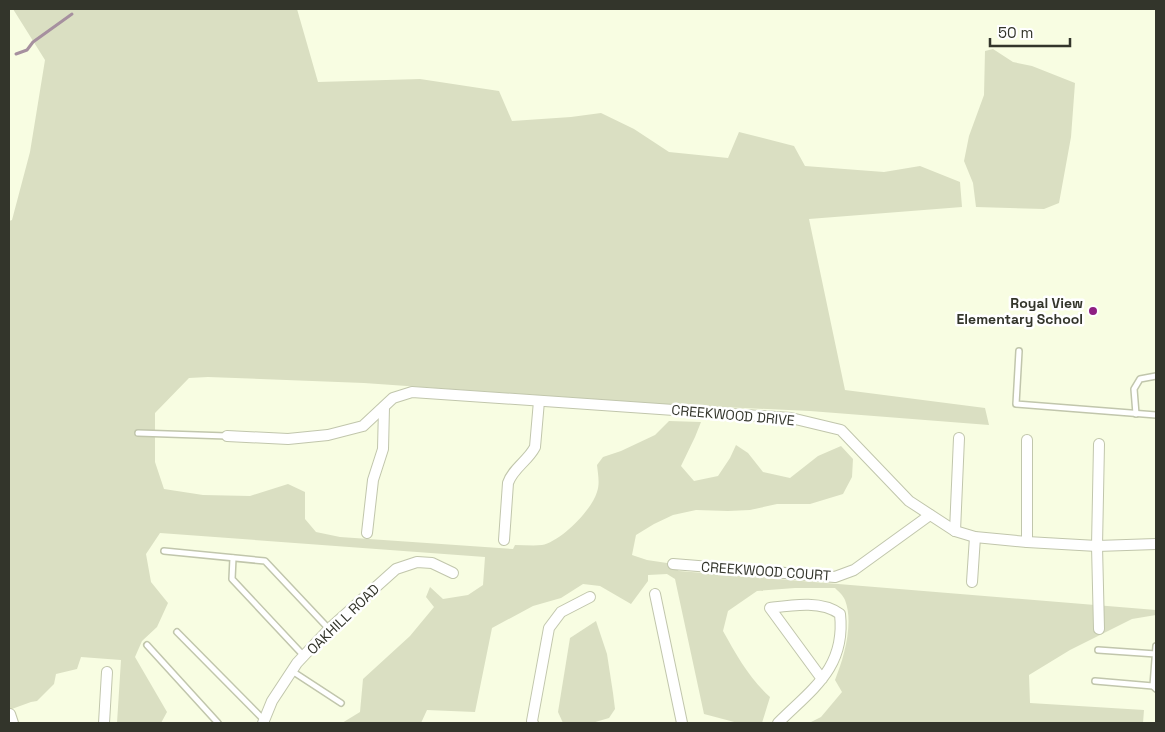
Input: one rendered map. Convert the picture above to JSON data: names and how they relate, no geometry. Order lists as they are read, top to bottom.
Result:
{
  "streets": {
    "street": ["CREEKWOOD DRIVE", "CREEKWOOD COURT", "OAKHILL ROAD"]
  },
  "crossings": [
    ["CREEKWOOD DRIVE", "CREEKWOOD COURT"]
  ],
  "places": ["Royal View Elementary School"],
  "scale_bar": "50 m"
}
